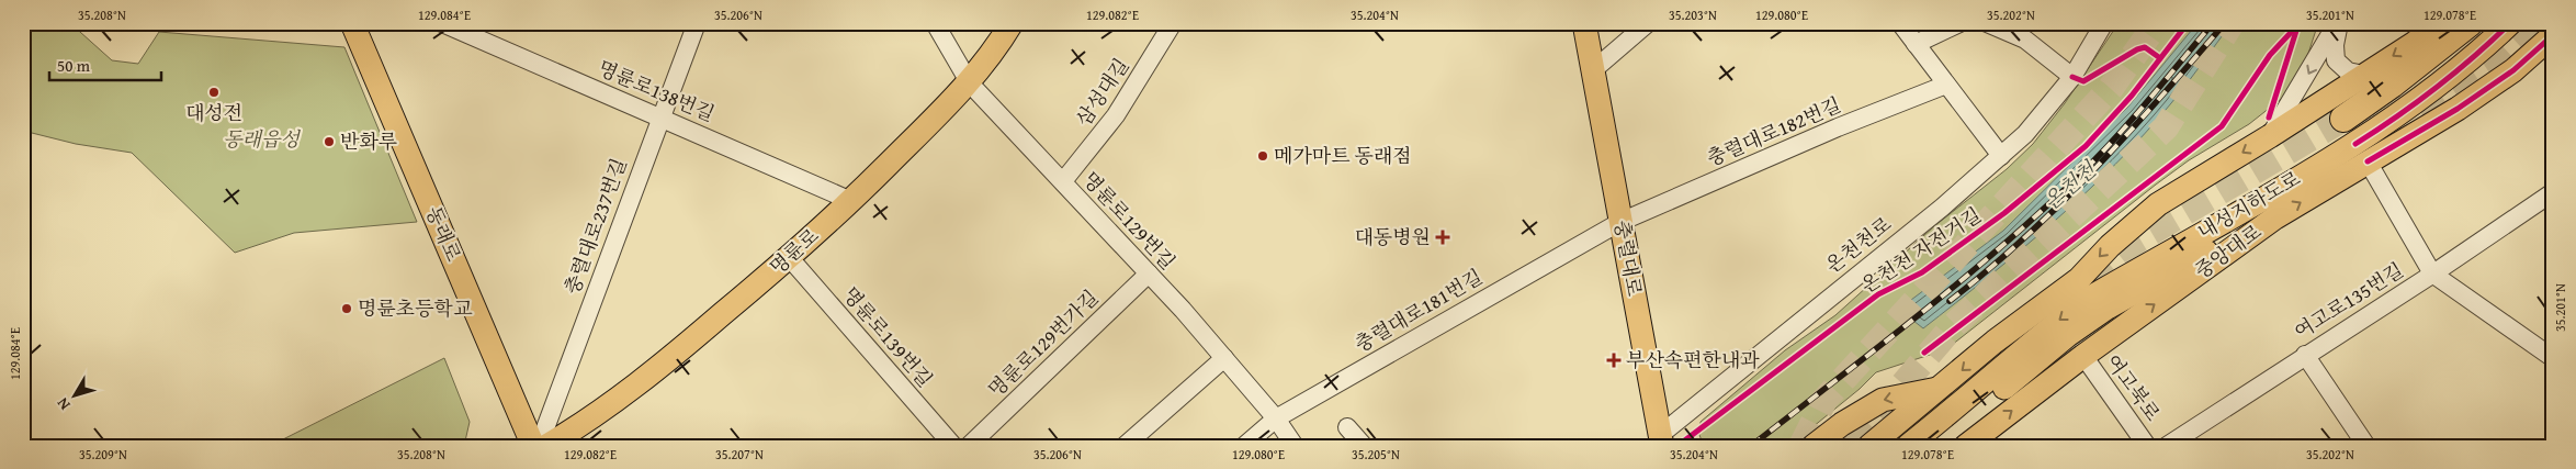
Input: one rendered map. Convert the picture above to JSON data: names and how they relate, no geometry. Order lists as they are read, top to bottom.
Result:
{
  "streets": {
    "main road": [
      "내성지하도로",
      "동래로",
      "명륜로",
      "중앙대로",
      "충렬대로"
    ],
    "street": [
      "명륜로138번길",
      "삼성대길",
      "충렬대로182번길",
      "명륜로129번길",
      "충렬대로237번길",
      "온천천로",
      "여고로135번길",
      "충렬대로181번길",
      "명륜로139번길",
      "명륜로129번가길",
      "여고북로"
    ],
    "cycle path": ["온천천 자전거길"]
  },
  "crossings": [
    ["명륜로138번길", "충렬대로237번길"],
    ["명륜로138번길", "명륜로"],
    ["삼성대길", "명륜로129번길"],
    ["충렬대로182번길", "충렬대로"],
    ["충렬대로182번길", "충렬대로181번길"],
    ["내성지하도로", "중앙대로"],
    ["명륜로129번길", "명륜로"],
    ["명륜로129번길", "충렬대로181번길"],
    ["명륜로129번길", "명륜로129번가길"],
    ["온천천로", "충렬대로"],
    ["명륜로", "명륜로139번길"],
    ["중앙대로", "여고북로"],
    ["충렬대로", "충렬대로181번길"]
  ],
  "water": ["온천천"],
  "parks": ["동래읍성"],
  "places": {
    "other": [
      "대성전",
      "반화루",
      "메가마트 동래점",
      "명륜초등학교"
    ],
    "health": ["대동병원", "부산속편한내과"]
  },
  "scale_bar": "50 m",
  "north": "bottom left",
  "coordinates": [
    "35.208°N",
    "129.084°E",
    "35.206°N",
    "129.082°E",
    "35.204°N",
    "35.203°N",
    "129.080°E",
    "35.202°N",
    "35.201°N",
    "129.078°E",
    "35.209°N",
    "35.207°N",
    "35.205°N"
  ]
}
